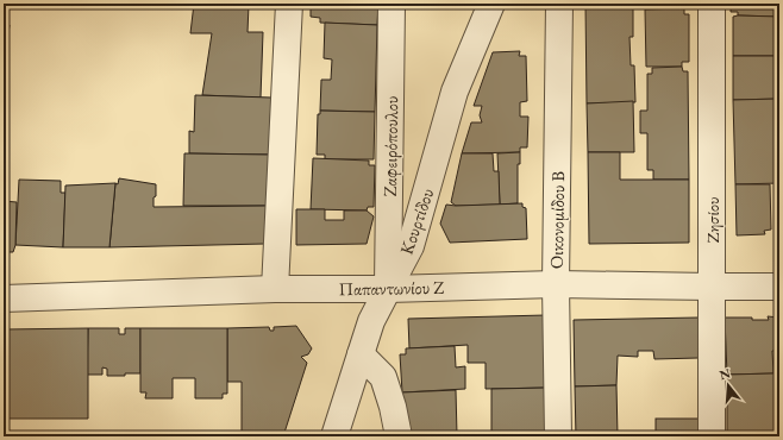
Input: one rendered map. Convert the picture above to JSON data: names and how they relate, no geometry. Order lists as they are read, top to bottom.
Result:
{
  "streets": {
    "street": [
      "Ζαφειρόπουλου",
      "Οικονομίδου Β",
      "Ζησίου",
      "Κουρτίδου",
      "Παπαντωνίου Ζ"
    ]
  },
  "crossings": [
    ["Ζαφειρόπουλου", "Κουρτίδου"],
    ["Ζαφειρόπουλου", "Παπαντωνίου Ζ"],
    ["Οικονομίδου Β", "Παπαντωνίου Ζ"],
    ["Ζησίου", "Παπαντωνίου Ζ"],
    ["Κουρτίδου", "Παπαντωνίου Ζ"]
  ],
  "north": "top"
}
